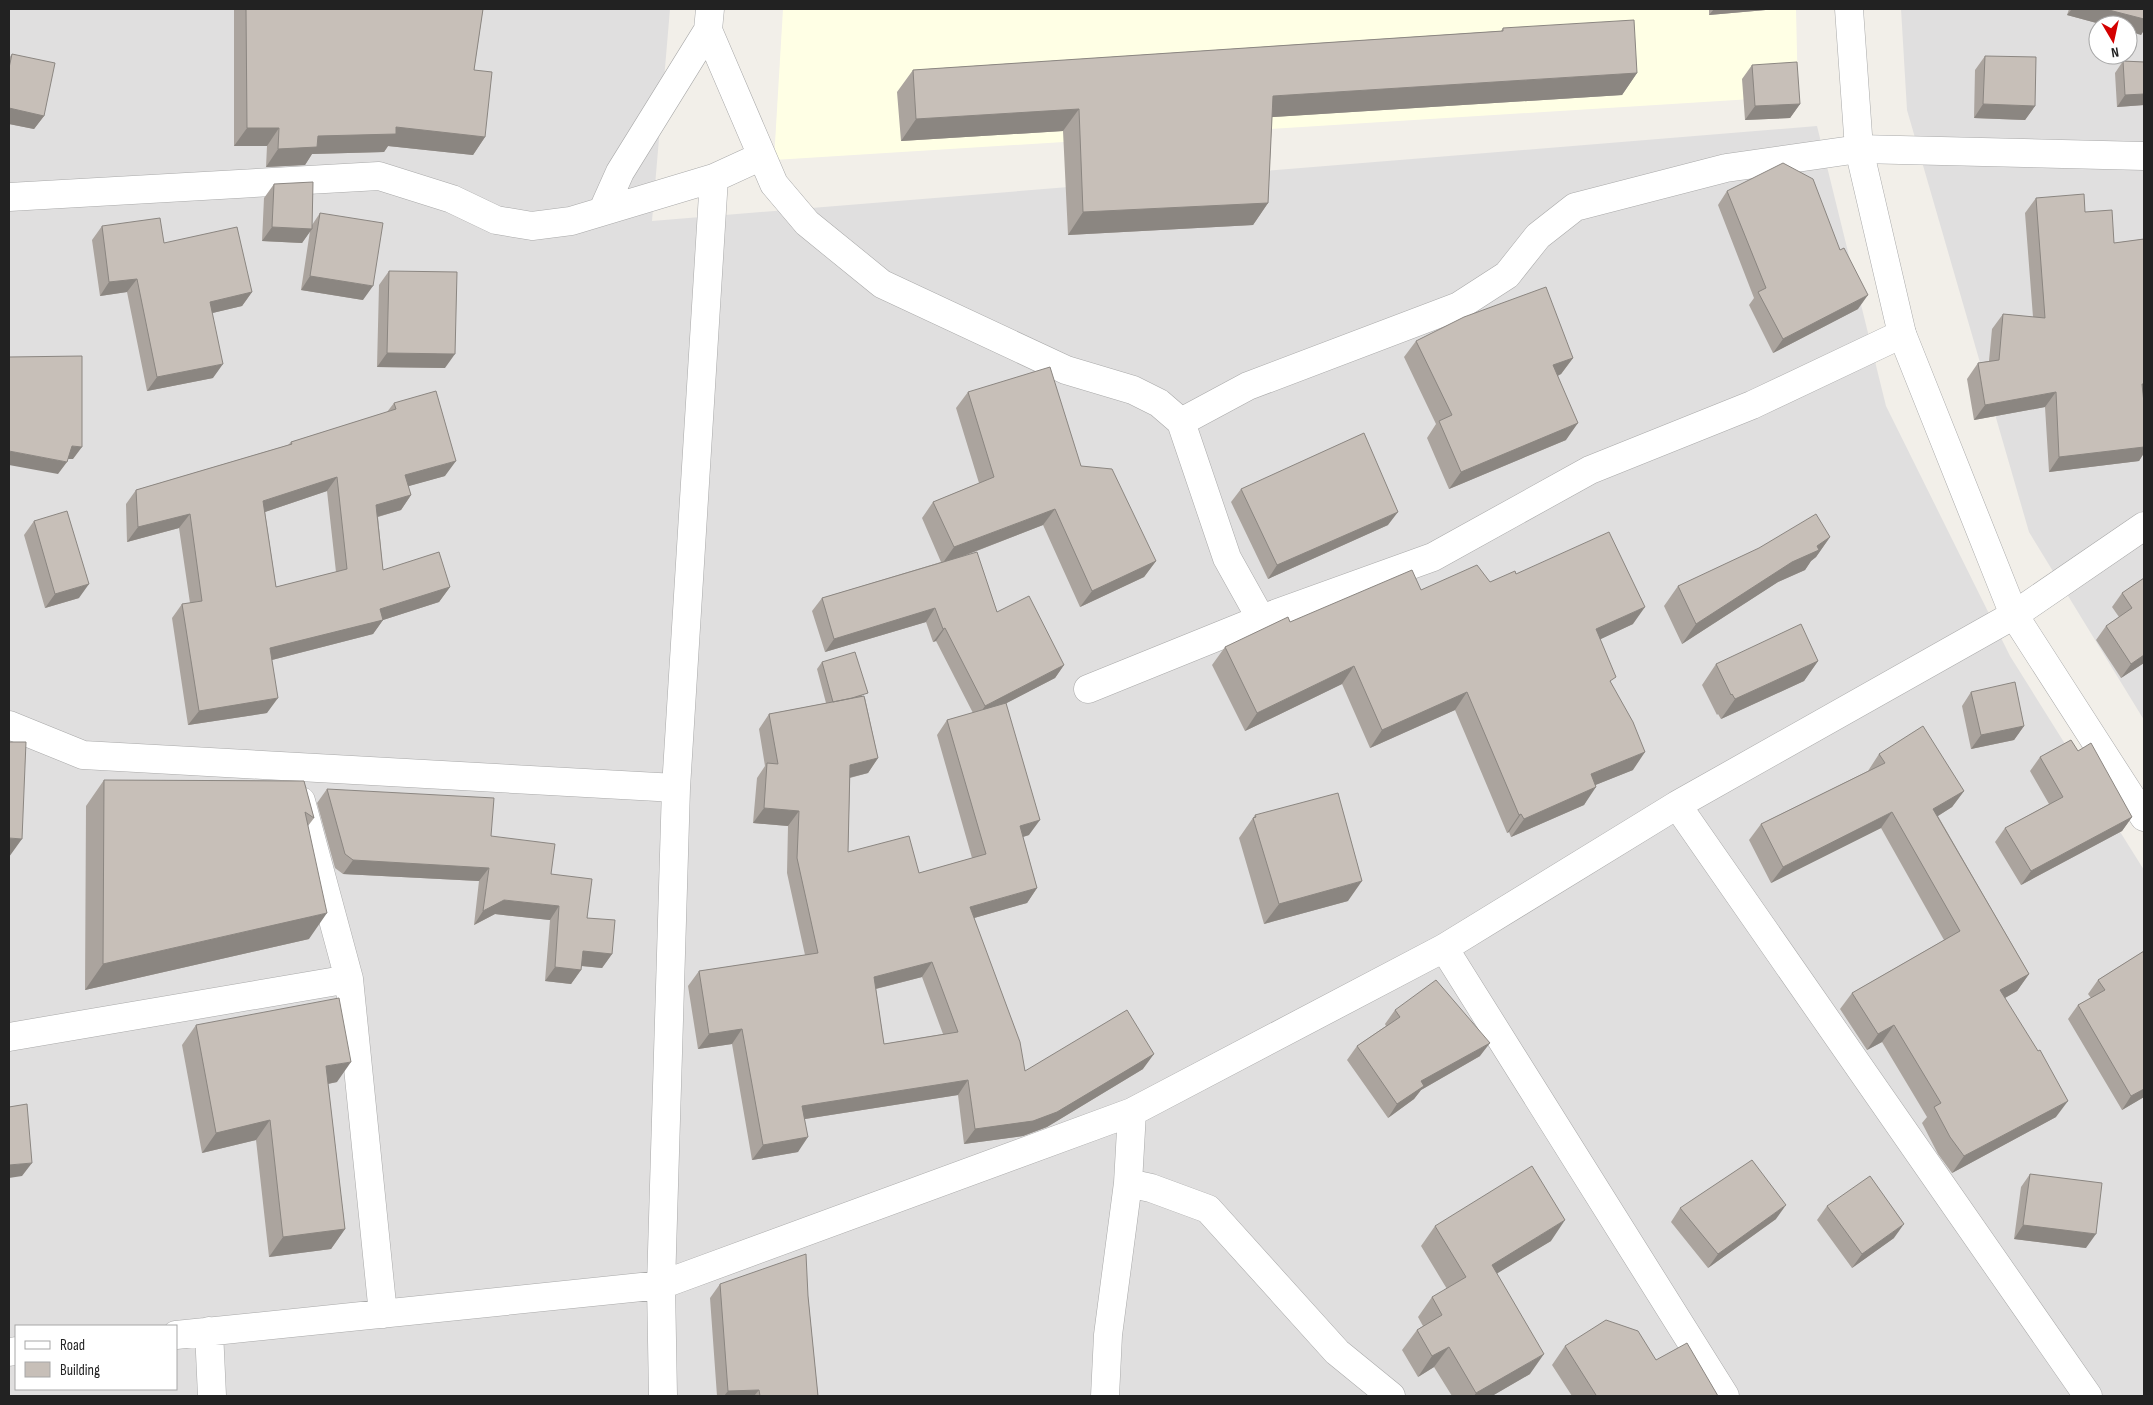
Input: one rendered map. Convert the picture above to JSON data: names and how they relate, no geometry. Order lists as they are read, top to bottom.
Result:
{
  "legend": ["Road", "Building"],
  "north": "bottom"
}
